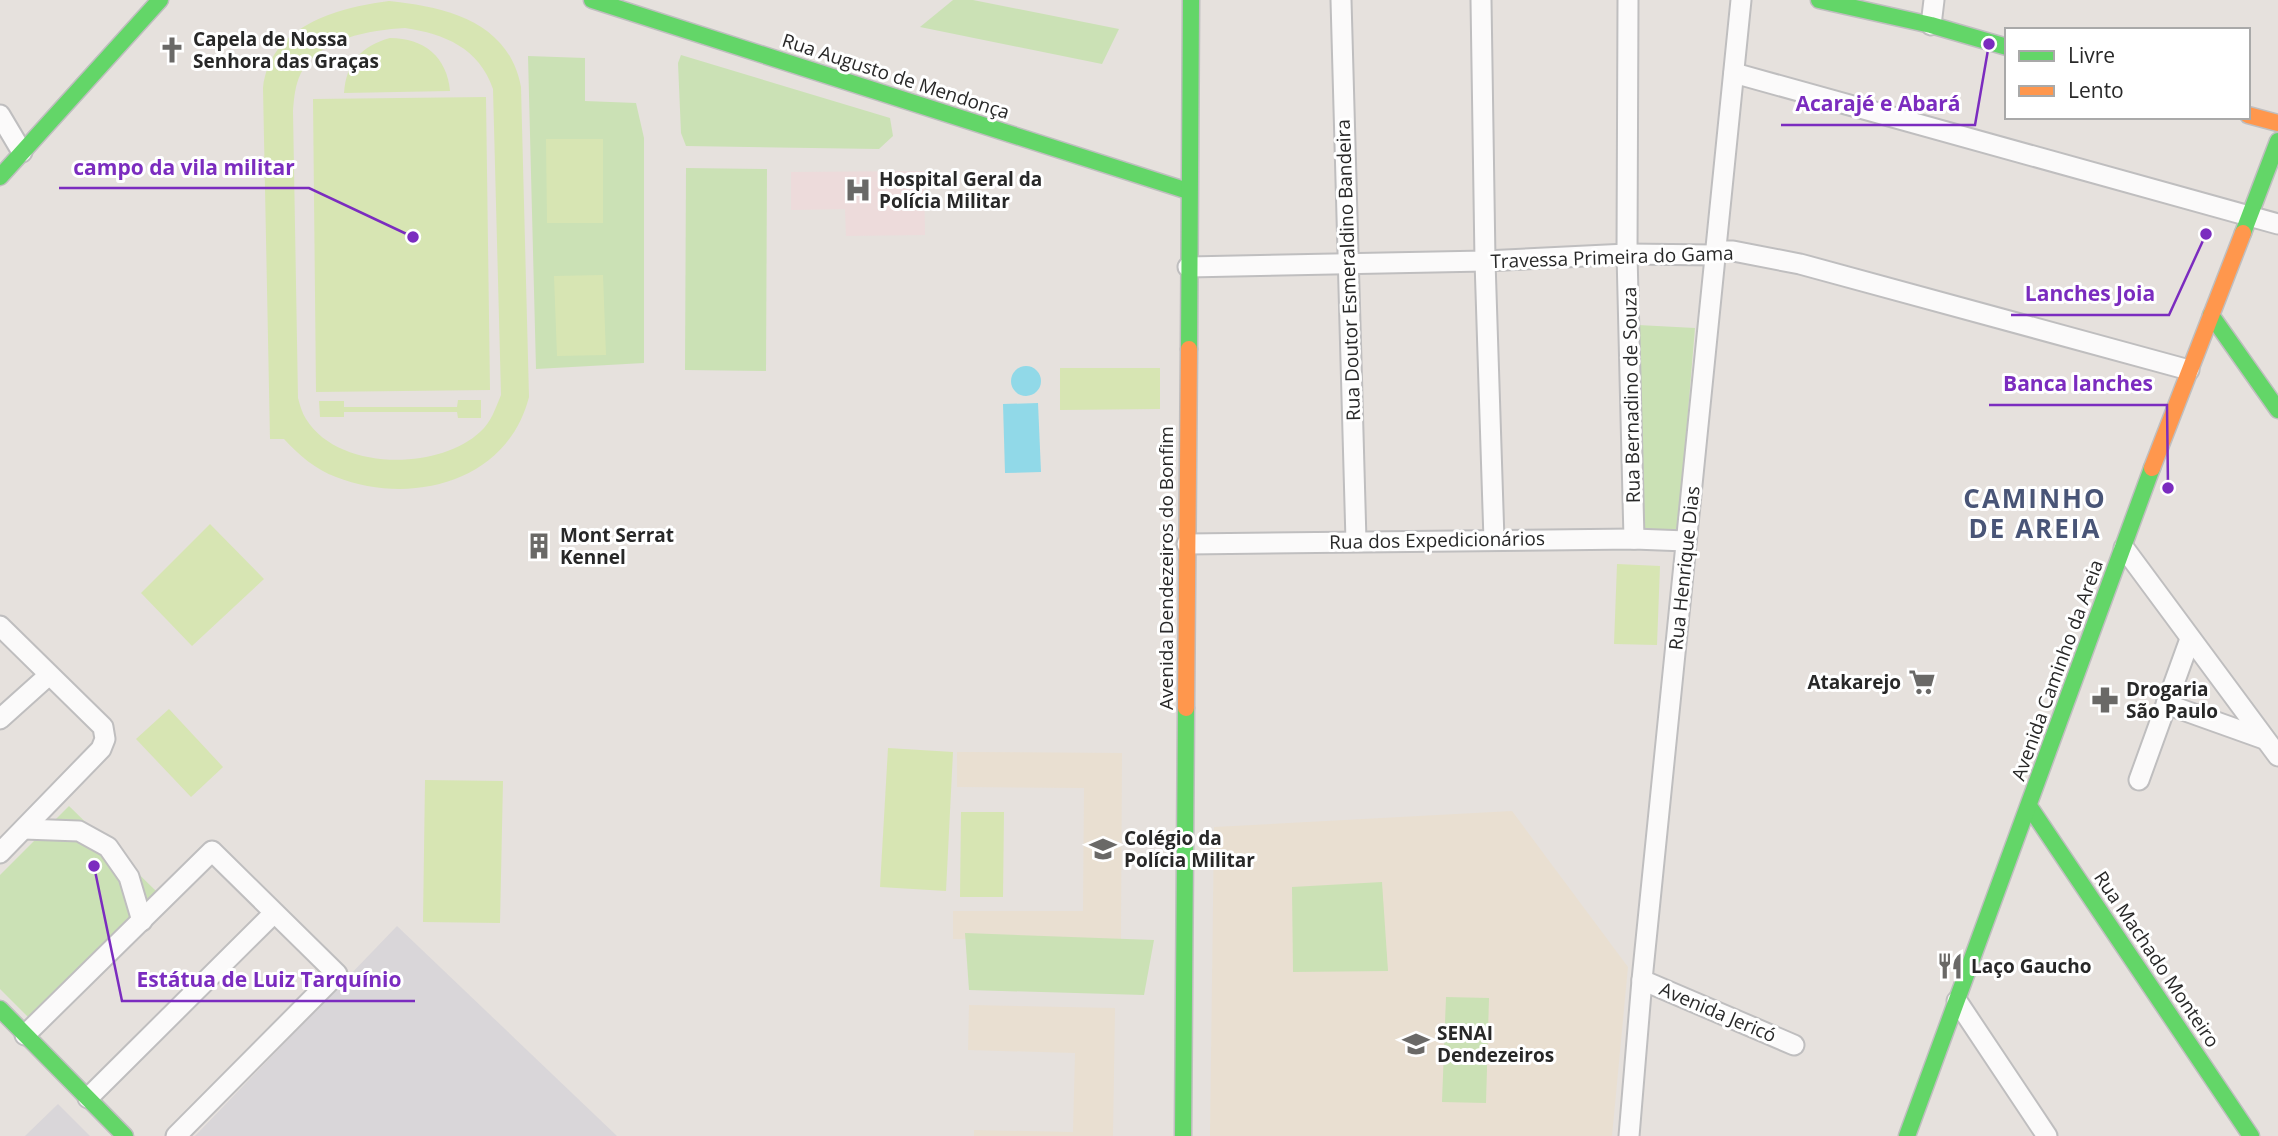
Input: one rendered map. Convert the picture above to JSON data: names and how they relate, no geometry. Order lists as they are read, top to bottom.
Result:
{
  "streets": {
    "main road": [
      "Rua Augusto de Mendonça",
      "Avenida Dendezeiros do Bonfim",
      "Avenida Caminho da Areia",
      "Rua Machado Monteiro"
    ],
    "street": [
      "Travessa Primeira do Gama",
      "Rua Doutor Esmeraldino Bandeira",
      "Rua Bernadino de Souza",
      "Rua dos Expedicionários",
      "Rua Henrique Dias",
      "Avenida Jericó"
    ]
  },
  "crossings": [
    ["Rua Augusto de Mendonça", "Avenida Dendezeiros do Bonfim"],
    ["Travessa Primeira do Gama", "Rua Doutor Esmeraldino Bandeira"],
    ["Travessa Primeira do Gama", "Rua Bernadino de Souza"],
    ["Travessa Primeira do Gama", "Avenida Dendezeiros do Bonfim"],
    ["Travessa Primeira do Gama", "Rua Henrique Dias"],
    ["Travessa Primeira do Gama", "Avenida Caminho da Areia"],
    ["Rua Doutor Esmeraldino Bandeira", "Rua dos Expedicionários"],
    ["Rua Bernadino de Souza", "Rua dos Expedicionários"],
    ["Rua dos Expedicionários", "Avenida Dendezeiros do Bonfim"],
    ["Rua dos Expedicionários", "Rua Henrique Dias"],
    ["Rua Henrique Dias", "Avenida Jericó"],
    ["Avenida Caminho da Areia", "Rua Machado Monteiro"]
  ],
  "districts": ["CAMINHO DE AREIA"],
  "places": {
    "other": [
      "Acarajé e Abará",
      "Lanches Joia",
      "campo da vila militar",
      "Banca lanches",
      "Estátua de Luiz Tarquínio"
    ],
    "church": ["Capela de Nossa Senhora das Graças"],
    "hospital": ["Hospital Geral da Polícia Militar"],
    "building": ["Mont Serrat Kennel"],
    "supermarket": ["Atakarejo"],
    "pharmacy": ["Drogaria São Paulo"],
    "school or university": ["Colégio da Polícia Militar", "SENAI Dendezeiros"],
    "restaurant": ["Laço Gaucho"]
  },
  "legend": ["Livre", "Lento"]
}
